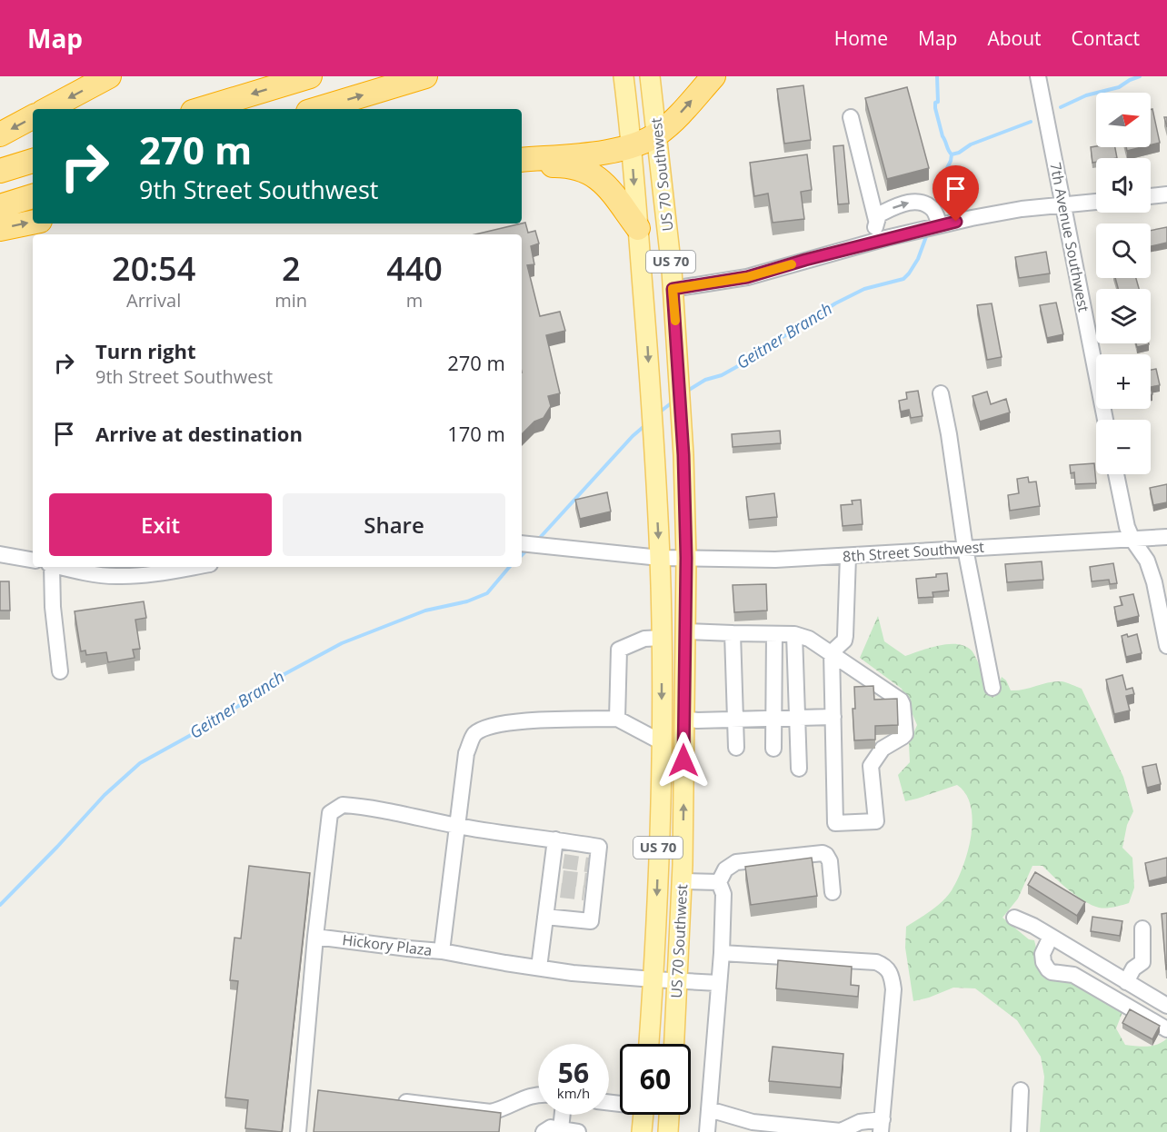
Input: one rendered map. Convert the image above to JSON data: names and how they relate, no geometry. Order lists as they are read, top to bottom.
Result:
{
  "streets": {
    "main road": ["US 70 Southwest", "US 70"],
    "street": ["7th Avenue Southwest", "8th Street Southwest", "Hickory Plaza"]
  },
  "crossings": [
    ["US 70 Southwest", "8th Street Southwest"],
    ["US 70 Southwest", "Hickory Plaza"]
  ],
  "water": ["Geitner Branch"],
  "north": "right",
  "page": {
    "header": "Map",
    "nav": [
      "Home",
      "Map",
      "About",
      "Contact"
    ],
    "map_buttons": ["+", "−"],
    "turn": ["270 m", "9th Street Southwest"],
    "eta": [
      "20:54",
      "Arrival",
      "2",
      "min",
      "440",
      "m"
    ],
    "list": [
      {
        "name": "Turn right",
        "note": "9th Street Southwest",
        "value": "270 m"
      },
      {
        "name": "Arrive at destination",
        "value": "170 m"
      }
    ],
    "buttons": ["Exit", "Share"],
    "speed": "56 km/h",
    "limit": "60"
  }
}
